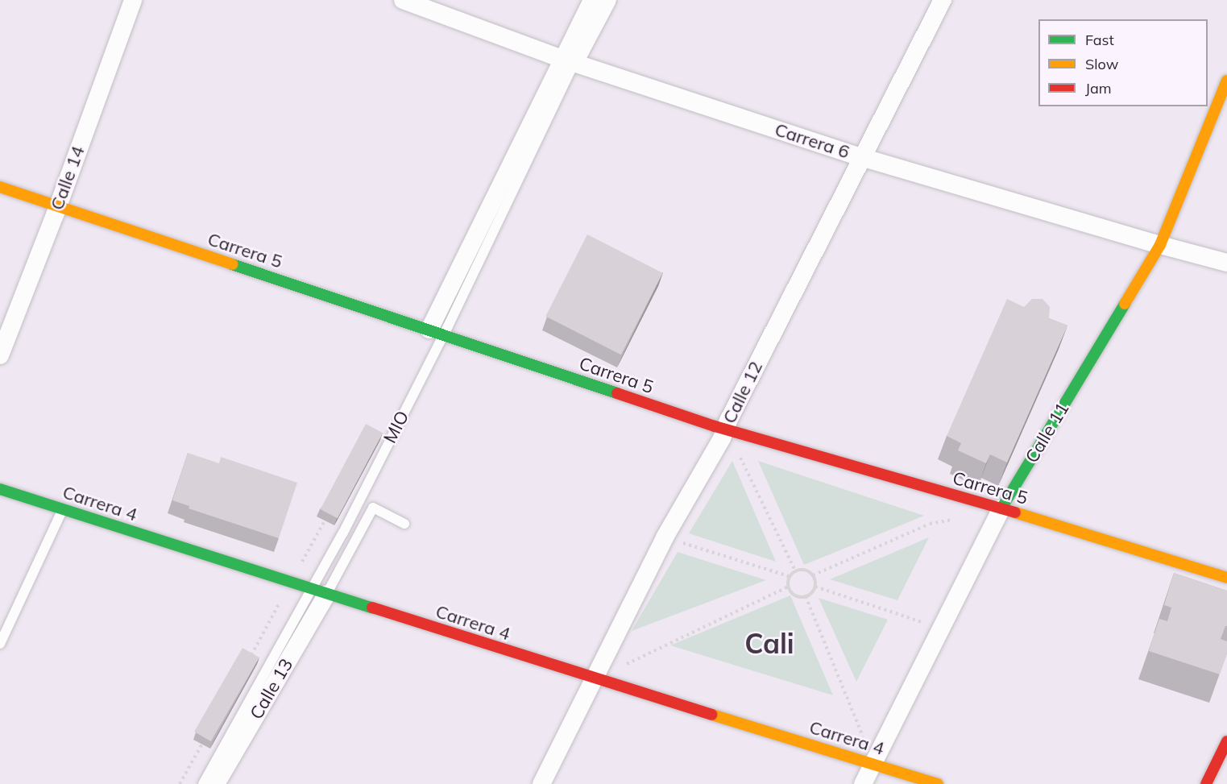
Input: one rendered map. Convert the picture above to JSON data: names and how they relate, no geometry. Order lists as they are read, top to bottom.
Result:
{
  "streets": {
    "street": [
      "Carrera 6",
      "Calle 14",
      "Carrera 5",
      "Calle 12",
      "Calle 11",
      "Carrera 4",
      "Calle 13"
    ],
    "lane": ["MIO"]
  },
  "crossings": [
    ["Carrera 6", "Calle 12"],
    ["Carrera 6", "Calle 11"],
    ["Calle 14", "Carrera 5"],
    ["Carrera 5", "Calle 12"],
    ["Carrera 5", "MIO"],
    ["Carrera 5", "Calle 11"],
    ["Calle 12", "Carrera 4"],
    ["MIO", "Carrera 4"],
    ["MIO", "Calle 13"],
    ["Calle 11", "Carrera 4"],
    ["Carrera 4", "Calle 13"]
  ],
  "districts": ["Cali"],
  "legend": ["Fast", "Slow", "Jam"]
}
